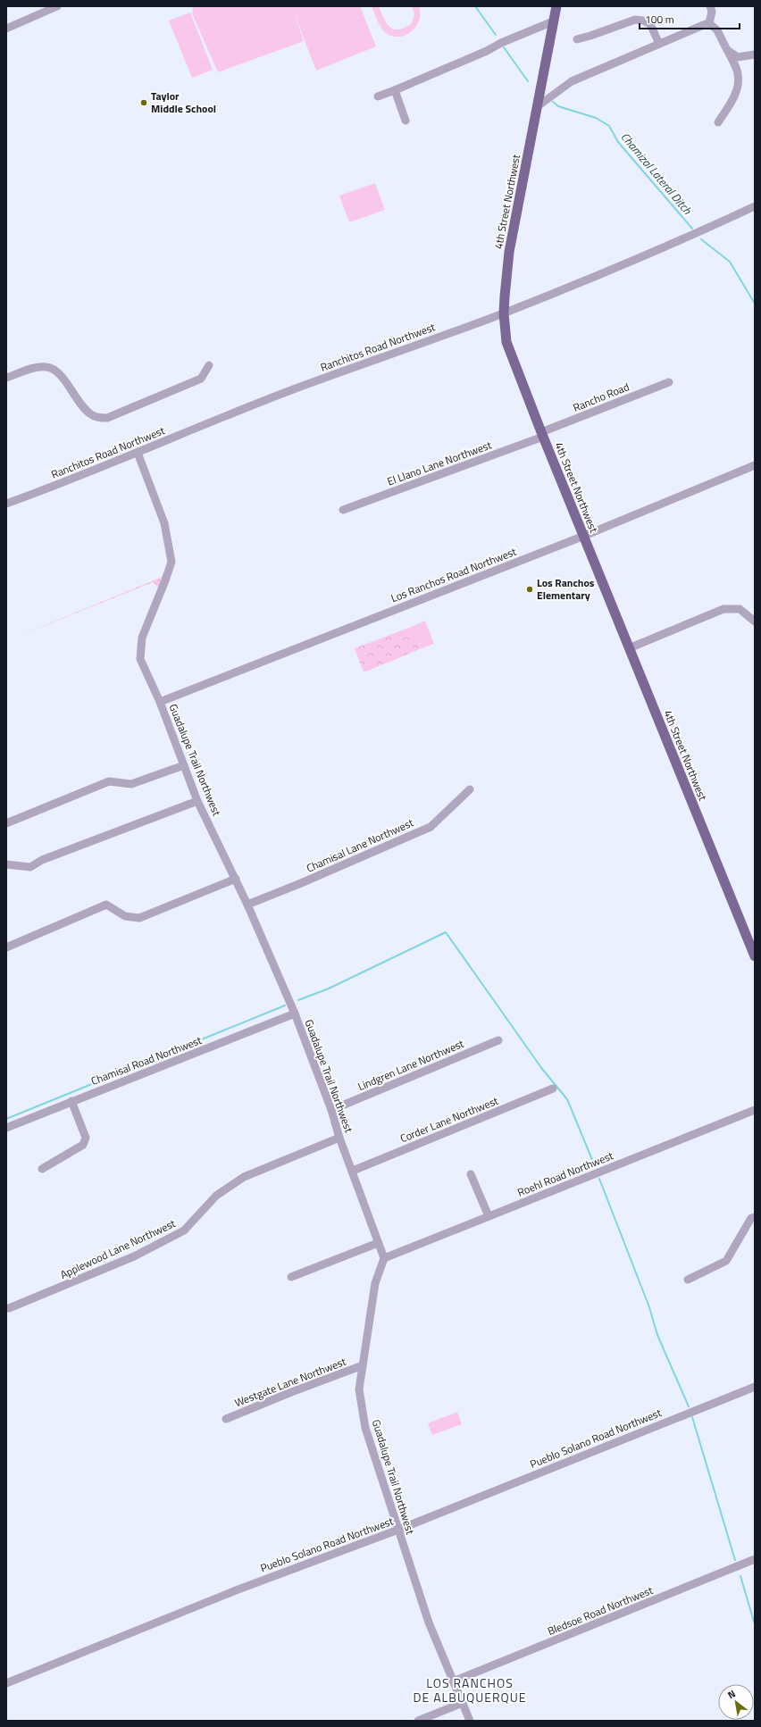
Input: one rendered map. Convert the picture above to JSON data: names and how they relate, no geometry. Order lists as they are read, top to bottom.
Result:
{
  "streets": {
    "main road": ["4th Street Northwest"],
    "street": [
      "Ranchitos Road Northwest",
      "Rancho Road",
      "El Llano Lane Northwest",
      "Los Ranchos Road Northwest",
      "Guadalupe Trail Northwest",
      "Chamisal Lane Northwest",
      "Chamisal Road Northwest",
      "Lindgren Lane Northwest",
      "Corder Lane Northwest",
      "Roehl Road Northwest",
      "Applewood Lane Northwest",
      "Westgate Lane Northwest",
      "Pueblo Solano Road Northwest",
      "Bledsoe Road Northwest"
    ]
  },
  "crossings": [
    ["4th Street Northwest", "Ranchitos Road Northwest"],
    ["4th Street Northwest", "Rancho Road"],
    ["4th Street Northwest", "El Llano Lane Northwest"],
    ["4th Street Northwest", "Los Ranchos Road Northwest"],
    ["Ranchitos Road Northwest", "Guadalupe Trail Northwest"],
    ["Rancho Road", "El Llano Lane Northwest"],
    ["Los Ranchos Road Northwest", "Guadalupe Trail Northwest"],
    ["Guadalupe Trail Northwest", "Chamisal Lane Northwest"],
    ["Guadalupe Trail Northwest", "Chamisal Road Northwest"],
    ["Guadalupe Trail Northwest", "Lindgren Lane Northwest"],
    ["Guadalupe Trail Northwest", "Corder Lane Northwest"],
    ["Guadalupe Trail Northwest", "Roehl Road Northwest"],
    ["Guadalupe Trail Northwest", "Applewood Lane Northwest"],
    ["Guadalupe Trail Northwest", "Westgate Lane Northwest"],
    ["Guadalupe Trail Northwest", "Pueblo Solano Road Northwest"],
    ["Guadalupe Trail Northwest", "Bledsoe Road Northwest"]
  ],
  "districts": ["LOS RANCHOS DE ALBUQUERQUE"],
  "water": ["Chamizal Lateral Ditch"],
  "places": ["Taylor Middle School", "Los Ranchos Elementary"],
  "scale_bar": "100 m",
  "north": "top left"
}
